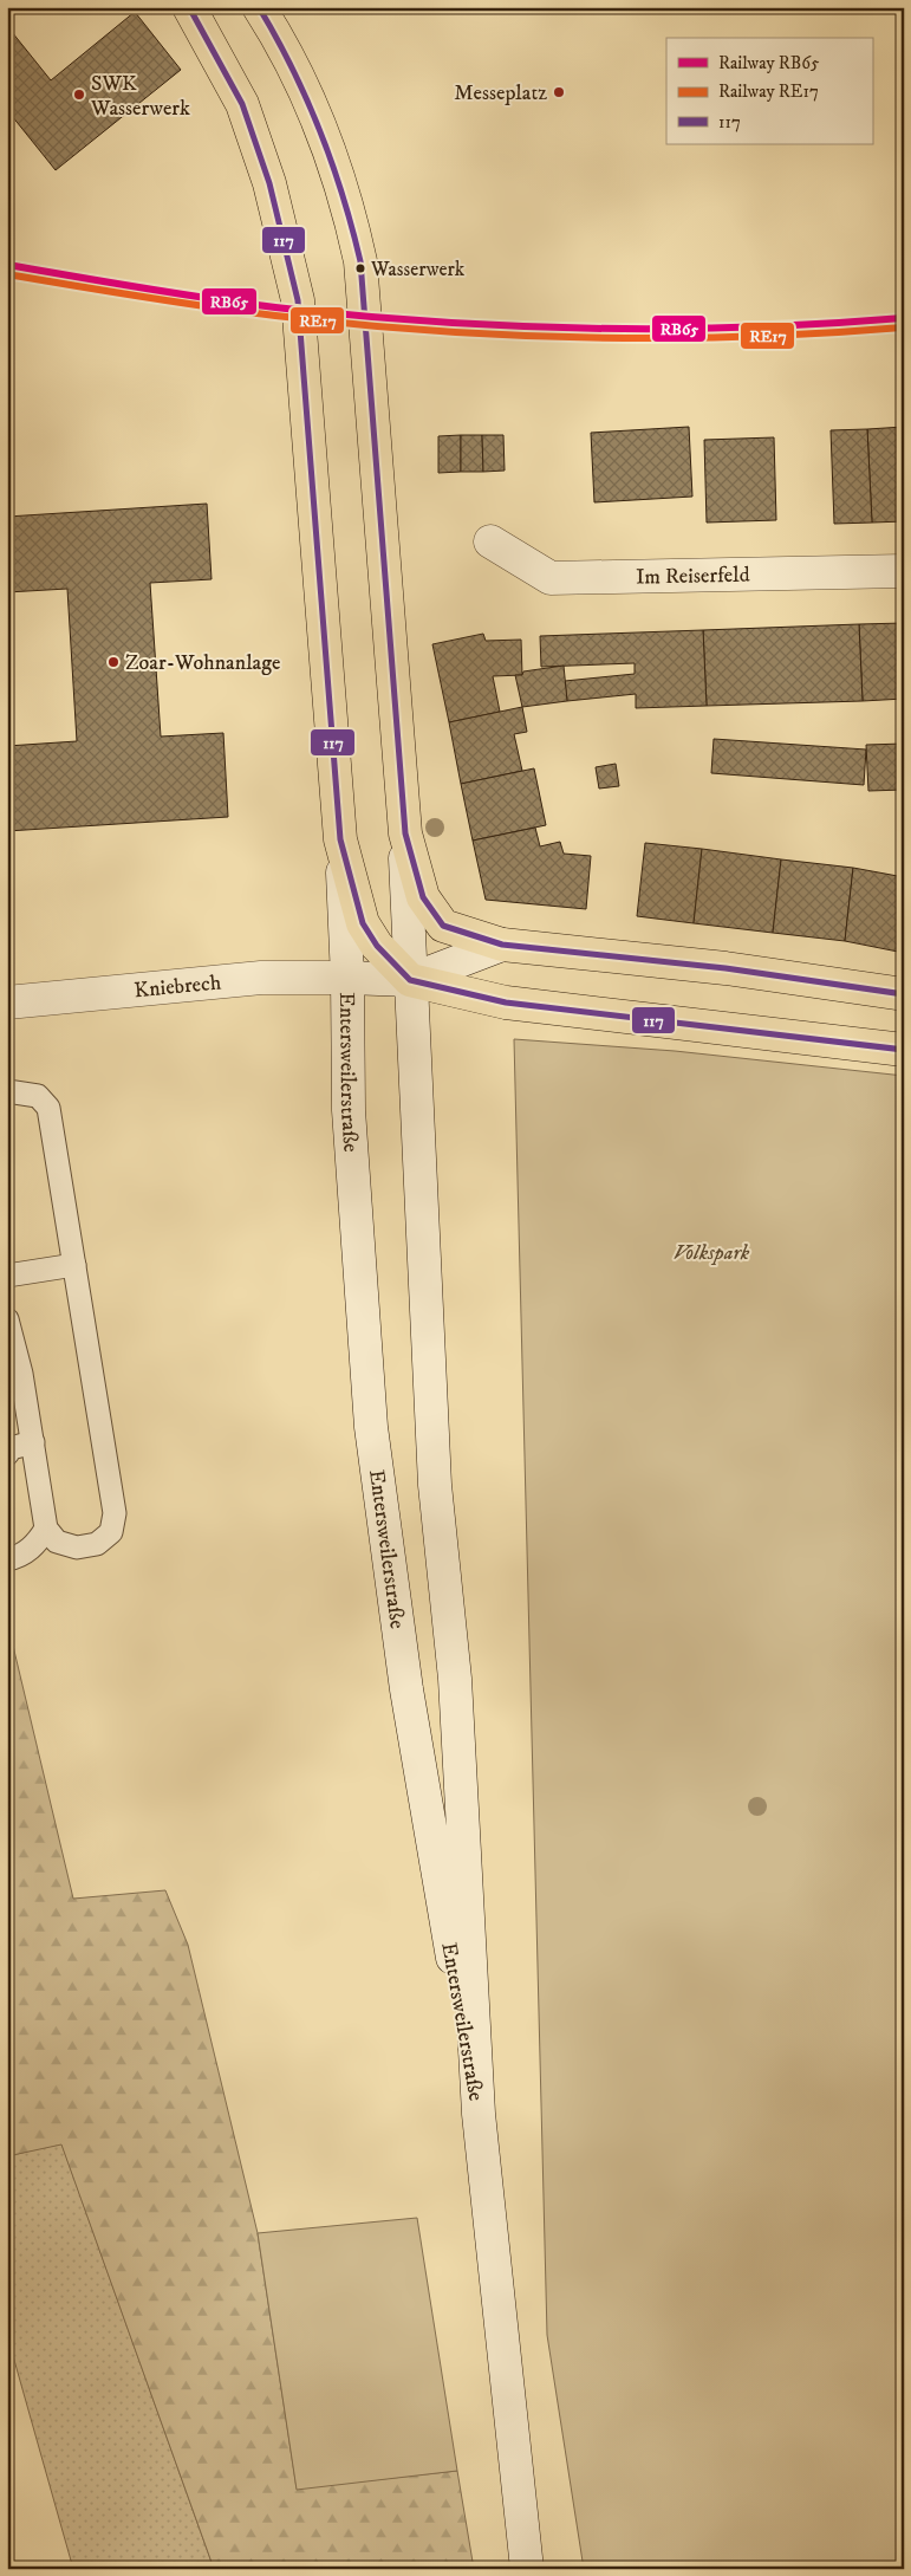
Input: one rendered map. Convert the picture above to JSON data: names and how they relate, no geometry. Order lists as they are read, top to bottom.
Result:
{
  "streets": {
    "main road": ["Im Reiserfeld", "Kniebrech", "Entersweilerstraße"]
  },
  "crossings": [
    ["Kniebrech", "Entersweilerstraße"]
  ],
  "parks": ["Volkspark"],
  "places": [
    "Messeplatz",
    "SWK Wasserwerk",
    "Wasserwerk",
    "Zoar-Wohnanlage"
  ],
  "lines": ["transit line 117", "rail line RB65", "rail line RE17"],
  "legend": ["Railway RB65", "Railway RE17", "117"]
}
